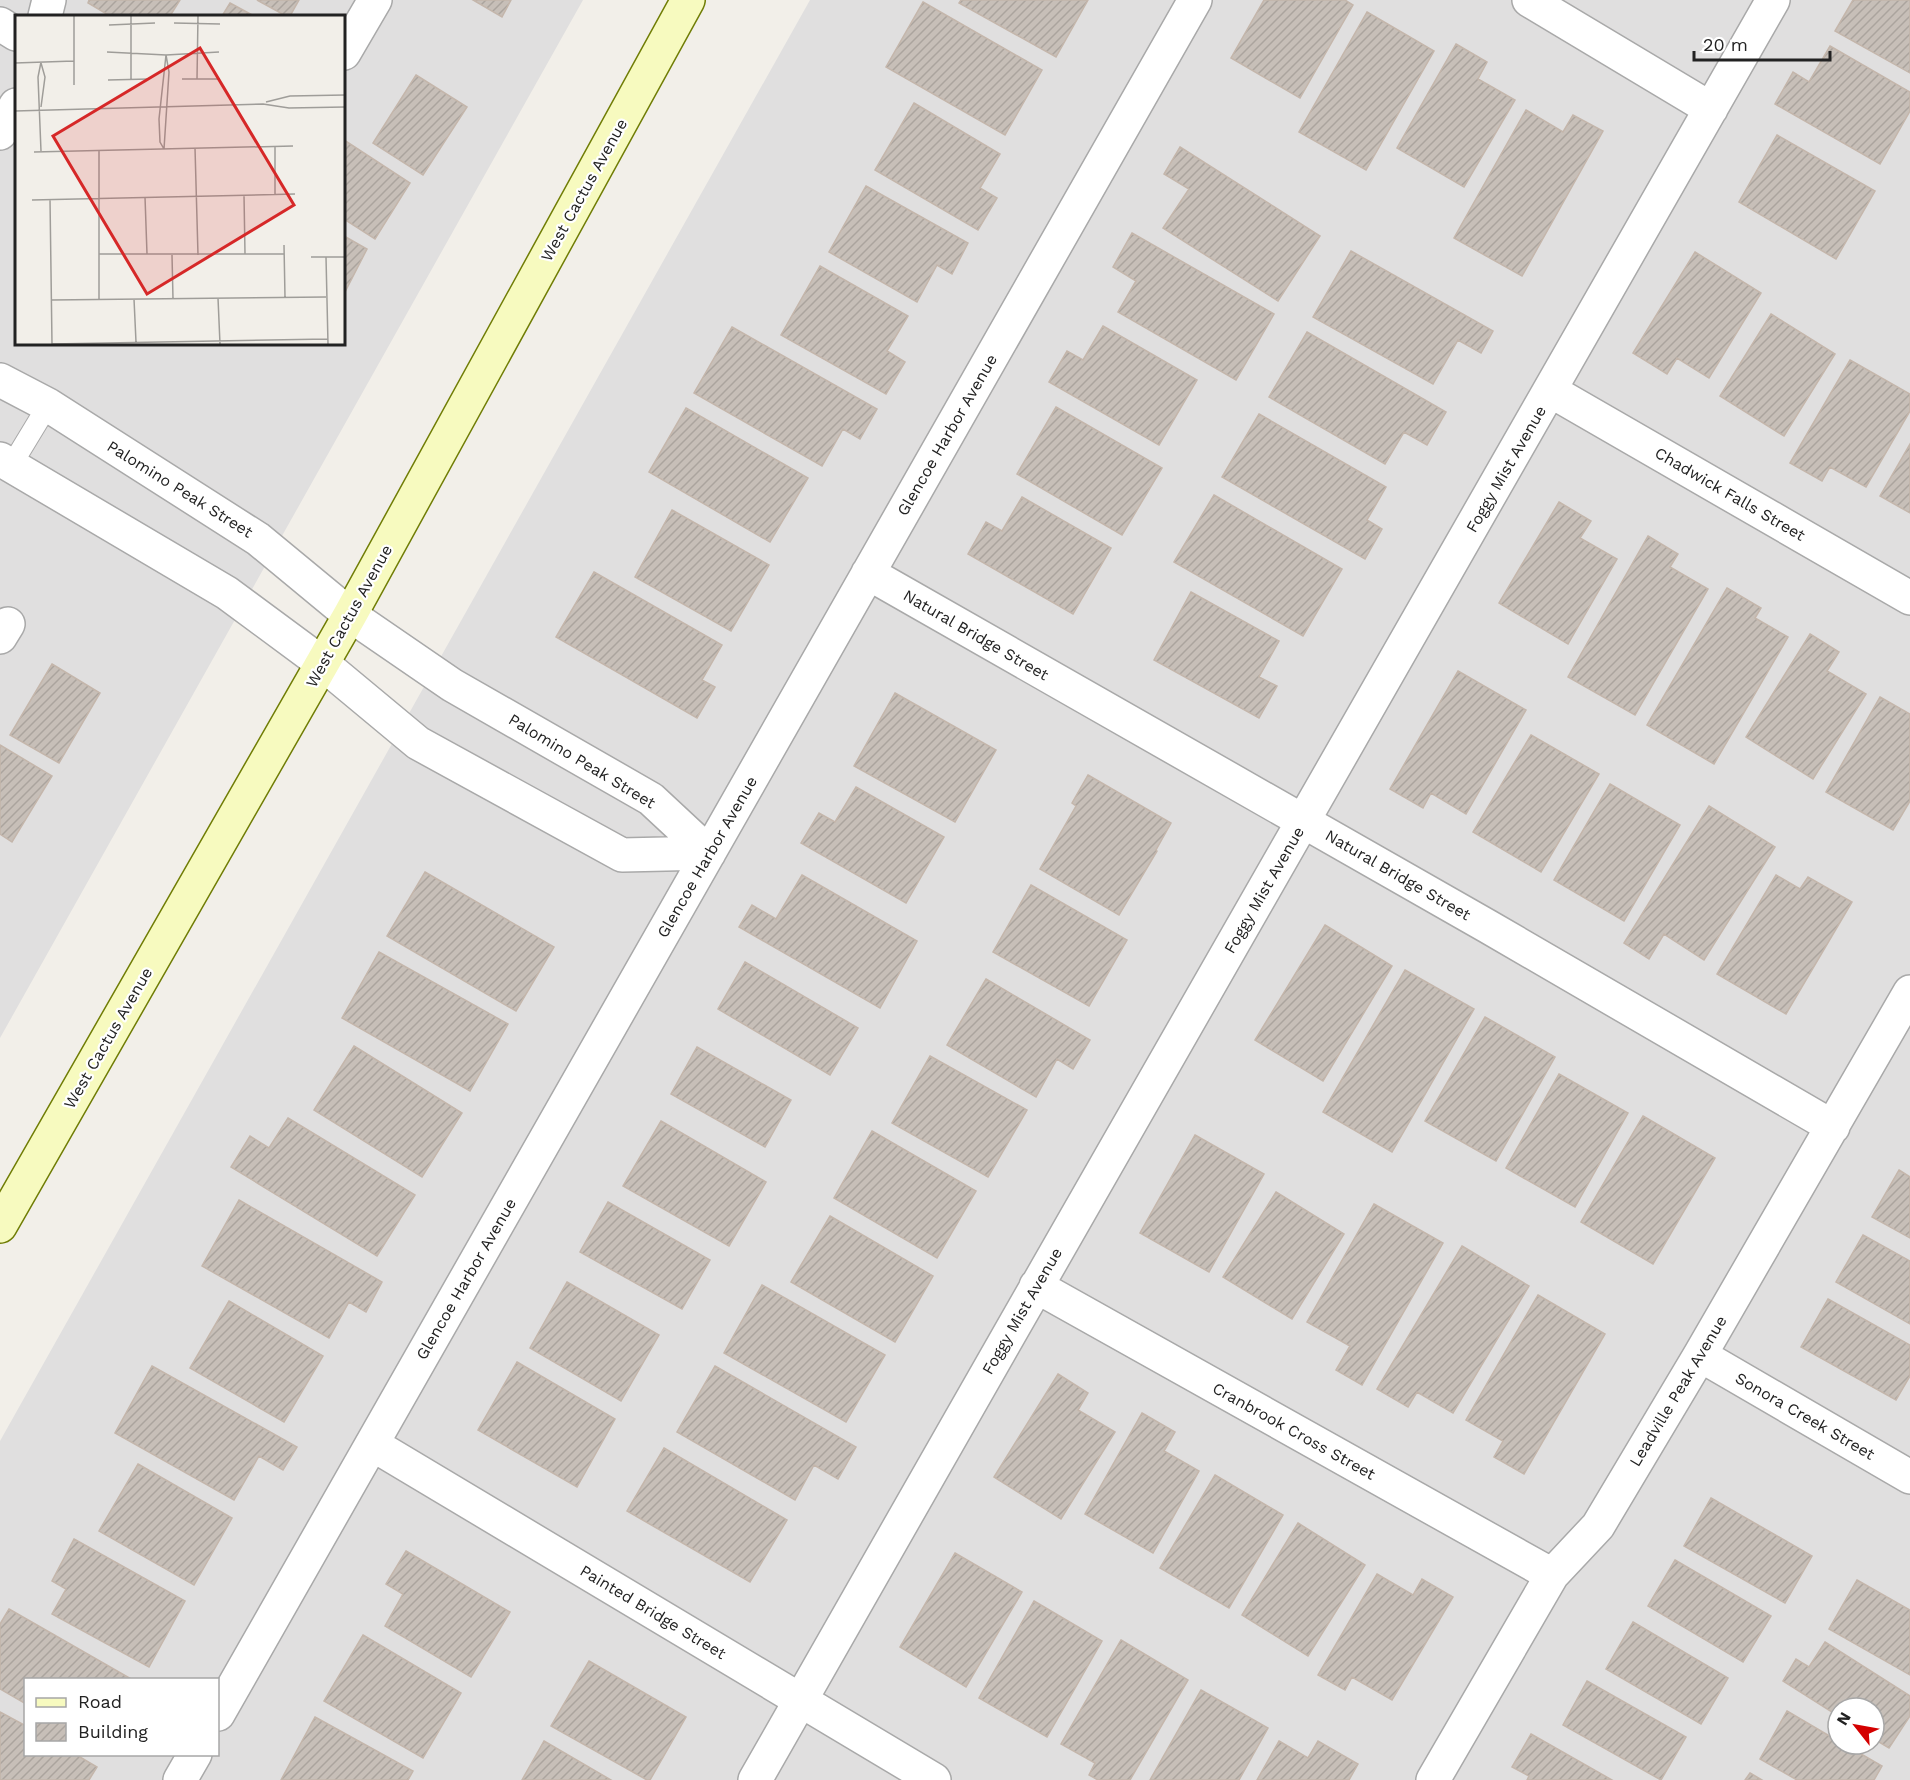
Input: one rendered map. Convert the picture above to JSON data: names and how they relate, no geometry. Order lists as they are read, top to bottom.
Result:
{
  "streets": {
    "main road": ["West Cactus Avenue"],
    "street": [
      "Glencoe Harbor Avenue",
      "Foggy Mist Avenue",
      "Palomino Peak Street",
      "Chadwick Falls Street",
      "Natural Bridge Street",
      "Leadville Peak Avenue",
      "Sonora Creek Street",
      "Cranbrook Cross Street",
      "Painted Bridge Street"
    ]
  },
  "crossings": [
    ["West Cactus Avenue", "Palomino Peak Street"],
    ["Glencoe Harbor Avenue", "Palomino Peak Street"],
    ["Glencoe Harbor Avenue", "Natural Bridge Street"],
    ["Glencoe Harbor Avenue", "Painted Bridge Street"],
    ["Foggy Mist Avenue", "Chadwick Falls Street"],
    ["Foggy Mist Avenue", "Natural Bridge Street"],
    ["Foggy Mist Avenue", "Cranbrook Cross Street"],
    ["Foggy Mist Avenue", "Painted Bridge Street"],
    ["Natural Bridge Street", "Leadville Peak Avenue"],
    ["Leadville Peak Avenue", "Sonora Creek Street"],
    ["Leadville Peak Avenue", "Cranbrook Cross Street"]
  ],
  "legend": ["Road", "Building"],
  "scale_bar": "20 m",
  "north": "top left"
}
